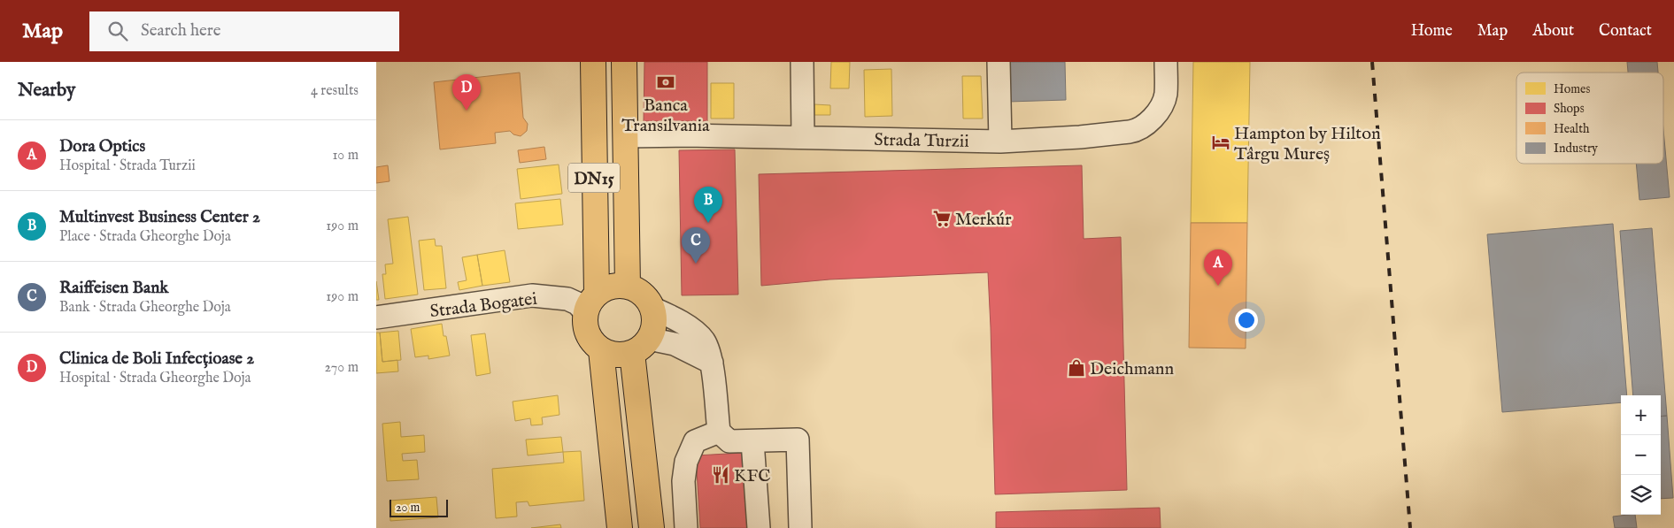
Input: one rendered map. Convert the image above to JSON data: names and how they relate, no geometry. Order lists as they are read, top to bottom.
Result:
{
  "streets": {
    "main road": ["DN15"],
    "street": ["Strada Turzii", "Strada Bogatei"]
  },
  "crossings": [
    ["Strada Turzii", "DN15"],
    ["DN15", "Strada Bogatei"]
  ],
  "places": {
    "bank": ["Banca Transilvania"],
    "hotel": ["Hampton by Hilton Târgu Mureș"],
    "supermarket": ["Merkúr"],
    "shop": ["Deichmann"],
    "restaurant": ["KFC"]
  },
  "legend": [
    "Homes",
    "Shops",
    "Health",
    "Industry"
  ],
  "scale_bar": "20 m",
  "page": {
    "header": "Map",
    "search": "Search here",
    "nav": [
      "Home",
      "Map",
      "About",
      "Contact"
    ],
    "heading": ["Nearby", "4 results"],
    "pins": [
      "D",
      "B",
      "C",
      "A"
    ],
    "list": [
      {
        "mark": "A",
        "name": "Dora Optics",
        "note": "Hospital · Strada Turzii",
        "value": "10 m"
      },
      {
        "mark": "B",
        "name": "Multinvest Business Center 2",
        "note": "Place · Strada Gheorghe Doja",
        "value": "190 m"
      },
      {
        "mark": "C",
        "name": "Raiffeisen Bank",
        "note": "Bank · Strada Gheorghe Doja",
        "value": "190 m"
      },
      {
        "mark": "D",
        "name": "Clinica de Boli Infecțioase 2",
        "note": "Hospital · Strada Gheorghe Doja",
        "value": "270 m"
      }
    ],
    "map_buttons": ["+", "−"],
    "scale": "20 m"
  }
}
